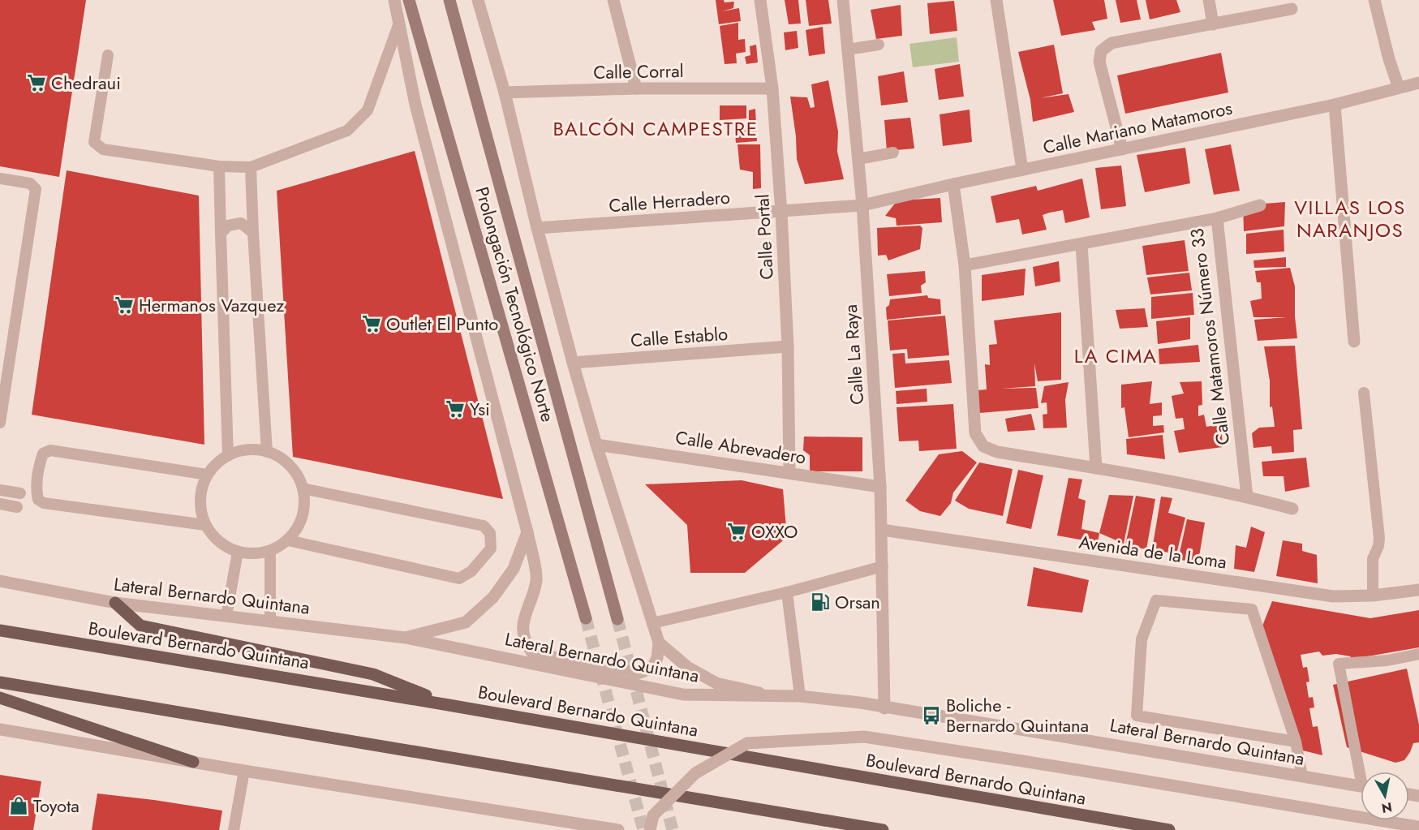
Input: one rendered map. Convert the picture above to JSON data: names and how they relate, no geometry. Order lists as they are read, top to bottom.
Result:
{
  "streets": {
    "main road": ["Prolongación Tecnológico Norte", "Boulevard Bernardo Quintana"],
    "street": [
      "Calle Corral",
      "Calle Mariano Matamoros",
      "Calle Herradero",
      "Calle Portal",
      "Calle Establo",
      "Calle Matamoros Número 33",
      "Calle La Raya",
      "Calle Abrevadero",
      "Avenida de la Loma",
      "Lateral Bernardo Quintana"
    ]
  },
  "crossings": [
    ["Calle Corral", "Calle Portal"],
    ["Calle Mariano Matamoros", "Calle Herradero"],
    ["Calle Mariano Matamoros", "Calle La Raya"],
    ["Calle Herradero", "Calle Portal"],
    ["Calle Herradero", "Calle La Raya"],
    ["Calle Portal", "Calle Establo"],
    ["Calle Portal", "Calle Abrevadero"],
    ["Calle La Raya", "Calle Abrevadero"],
    ["Calle La Raya", "Avenida de la Loma"],
    ["Calle La Raya", "Lateral Bernardo Quintana"]
  ],
  "districts": ["BALCÓN CAMPESTRE", "VILLAS LOS NARANJOS", "LA CIMA"],
  "places": {
    "supermarket": [
      "Chedraui",
      "Hermanos Vazquez",
      "Outlet El Punto",
      "Ysi",
      "OXXO"
    ],
    "fuel station": ["Orsan"],
    "bus stop": ["Boliche - Bernardo Quintana"],
    "shop": ["Toyota"]
  },
  "north": "bottom"
}
